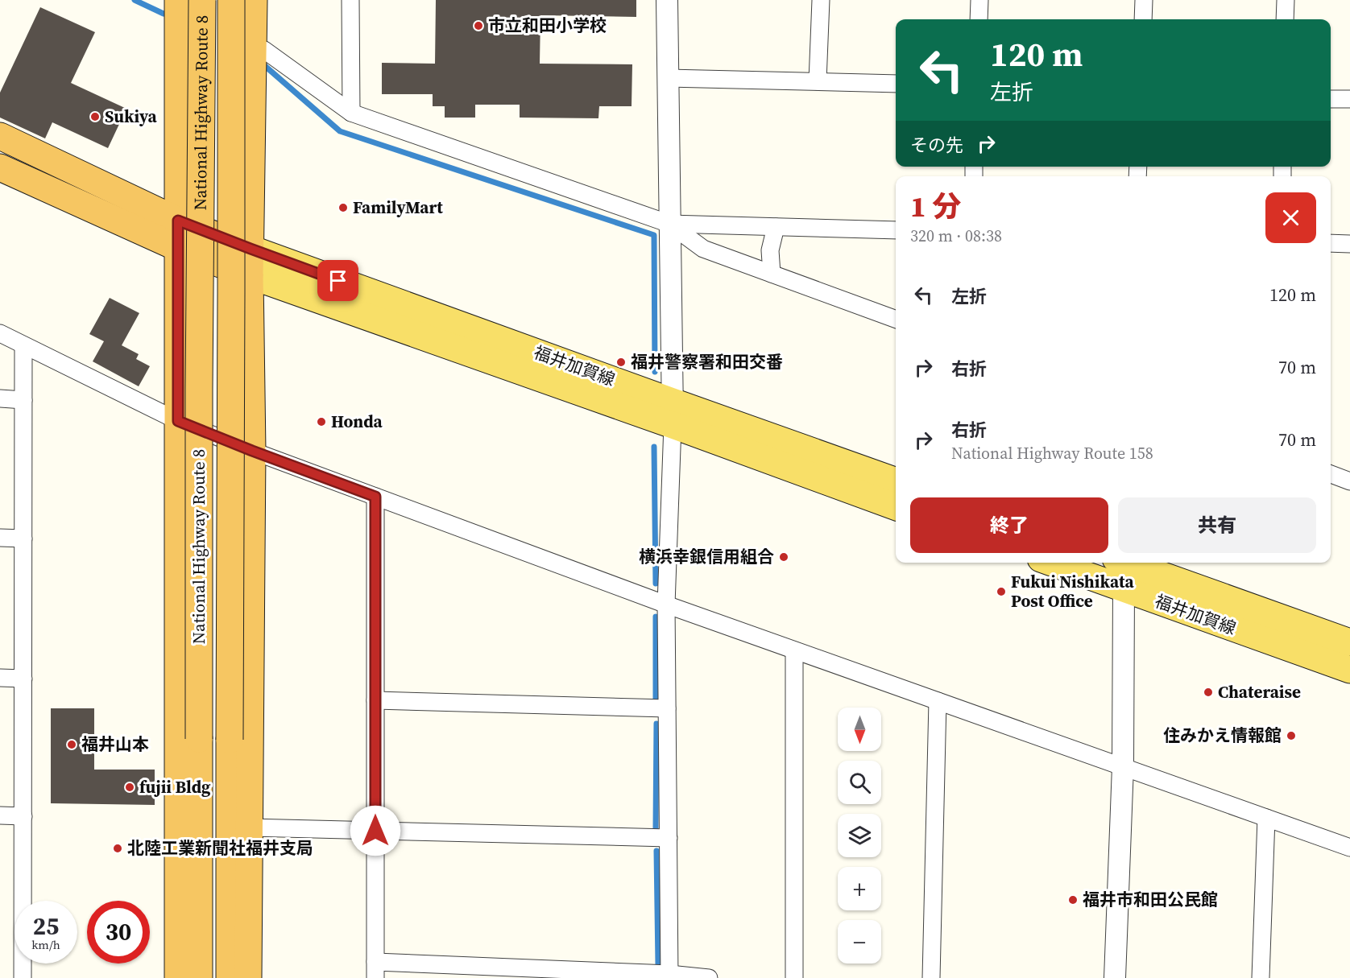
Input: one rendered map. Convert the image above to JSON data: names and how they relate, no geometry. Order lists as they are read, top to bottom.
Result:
{
  "streets": {
    "highway": ["National Highway Route 8"],
    "main road": ["福井加賀線"]
  },
  "places": [
    "市立和田小学校",
    "Sukiya",
    "FamilyMart",
    "福井警察署和田交番",
    "Honda",
    "横浜幸銀信用組合",
    "Fukui Nishikata Post Office",
    "Chateraise",
    "住みかえ情報館",
    "福井山本",
    "fujii Bldg",
    "北陸工業新聞社福井支局",
    "福井市和田公民館"
  ],
  "north": "bottom",
  "page": {
    "turn": ["120 m", "左折"],
    "then": "その先",
    "heading": ["1 分", "320 m · 08:38"],
    "list": [
      {
        "name": "左折",
        "value": "120 m"
      },
      {
        "name": "右折",
        "value": "70 m"
      },
      {
        "name": "右折",
        "note": "National Highway Route 158",
        "value": "70 m"
      }
    ],
    "buttons": ["終了", "共有"],
    "map_buttons": ["+", "−"],
    "speed": "25 km/h",
    "limit": "30"
  }
}
